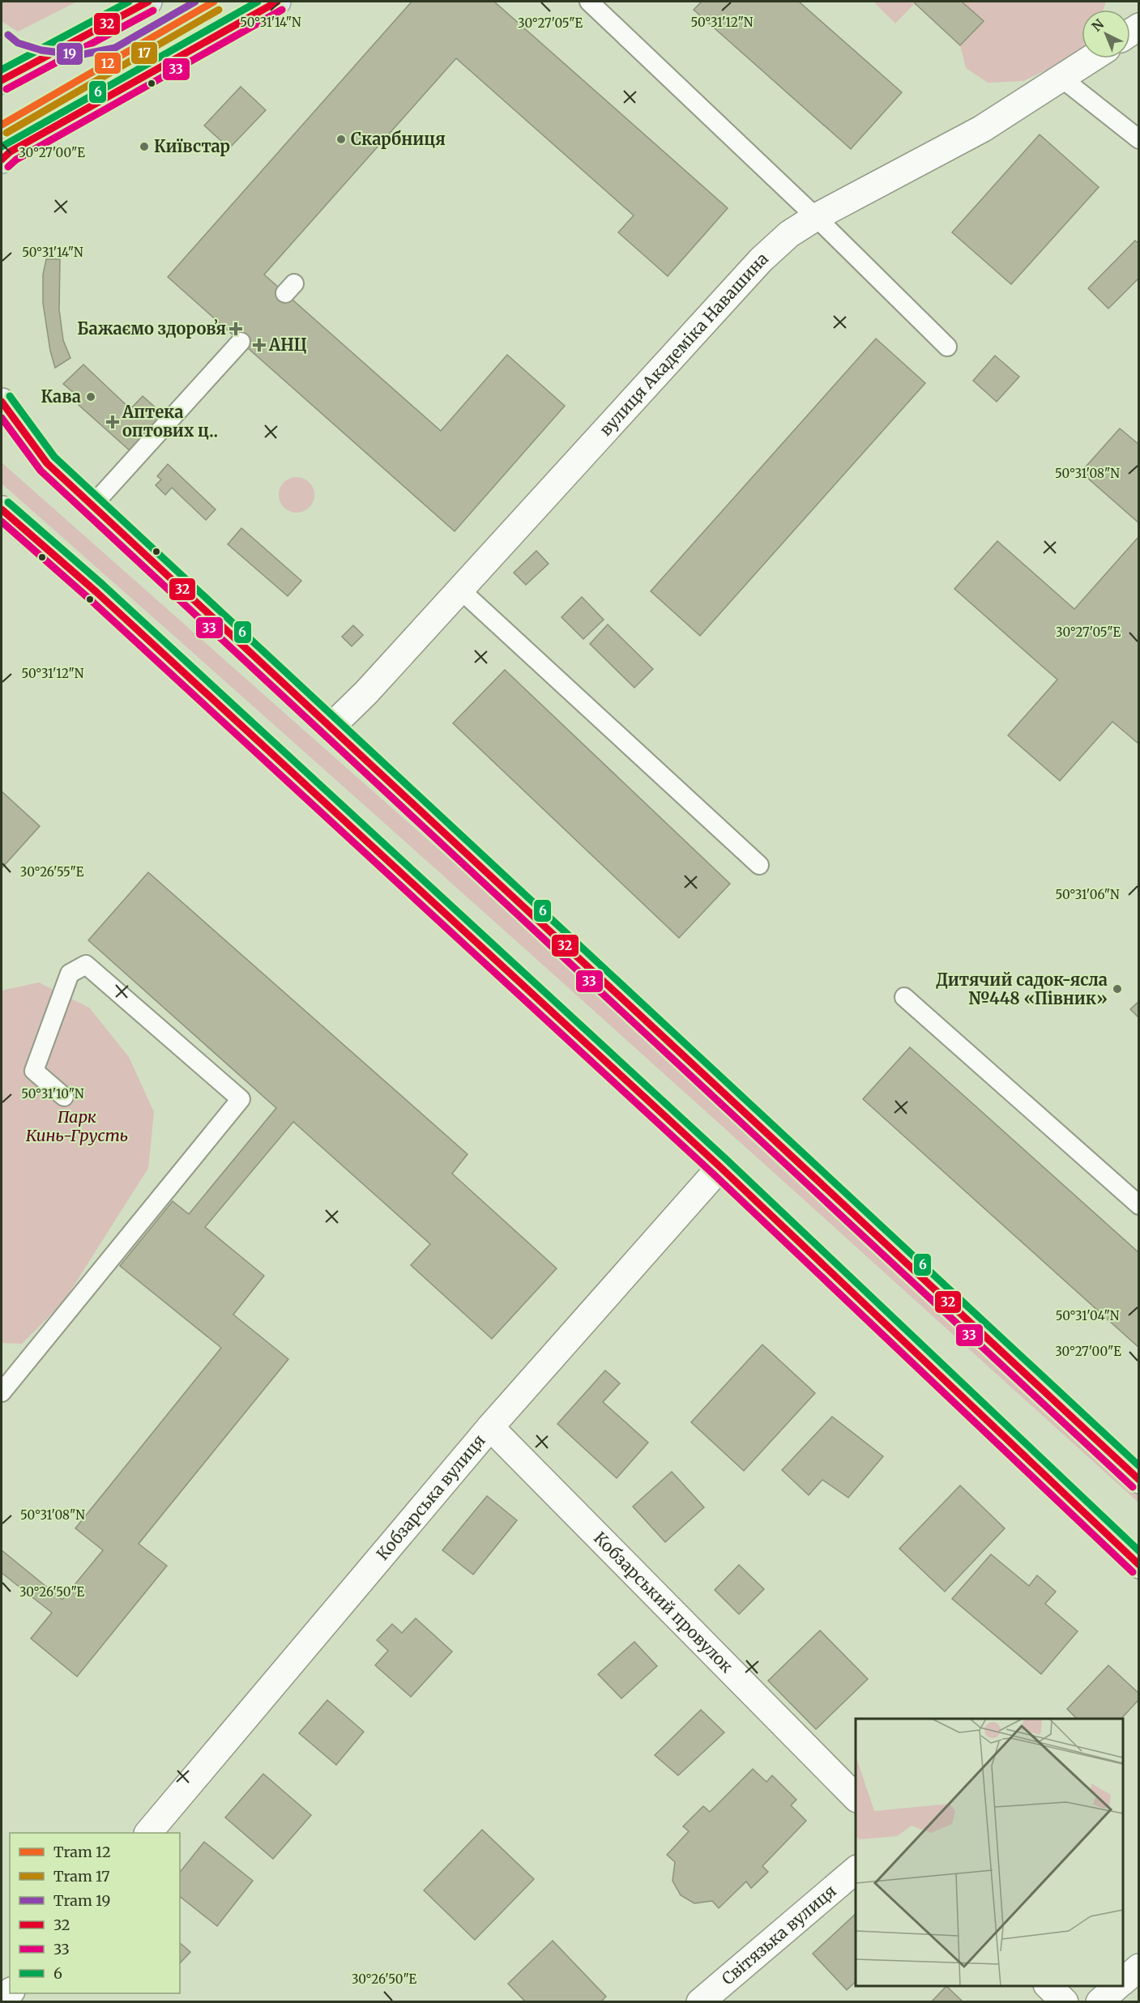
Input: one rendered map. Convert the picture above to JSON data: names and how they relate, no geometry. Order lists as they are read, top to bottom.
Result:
{
  "streets": {
    "street": [
      "вулиця Академіка Навашина",
      "Кобзарська вулиця",
      "Кобзарський провулок",
      "Світязька вулиця"
    ]
  },
  "crossings": [
    ["Кобзарська вулиця", "Кобзарський провулок"]
  ],
  "parks": ["Парк Кинь-Грусть"],
  "places": {
    "other": [
      "Скарбниця",
      "Київстар",
      "Кава",
      "Дитячий садок-ясла №448 «Півник»"
    ],
    "health": ["Бажаємо здоровʼя", "АНЦ", "Аптека оптових ц‥"]
  },
  "lines": [
    "tram line 12",
    "tram line 19",
    "transit line 32",
    "transit line 6",
    "tram line 17",
    "transit line 33"
  ],
  "legend": [
    "Tram 12",
    "Tram 17",
    "Tram 19",
    "32",
    "33",
    "6"
  ],
  "north": "top left",
  "coordinates": [
    "50°31'14\"N",
    "50°31'12\"N",
    "30°27'05\"E",
    "30°27'00\"E",
    "50°31'08\"N",
    "30°26'55\"E",
    "50°31'06\"N",
    "50°31'10\"N",
    "50°31'04\"N",
    "30°26'50\"E"
  ]
}
